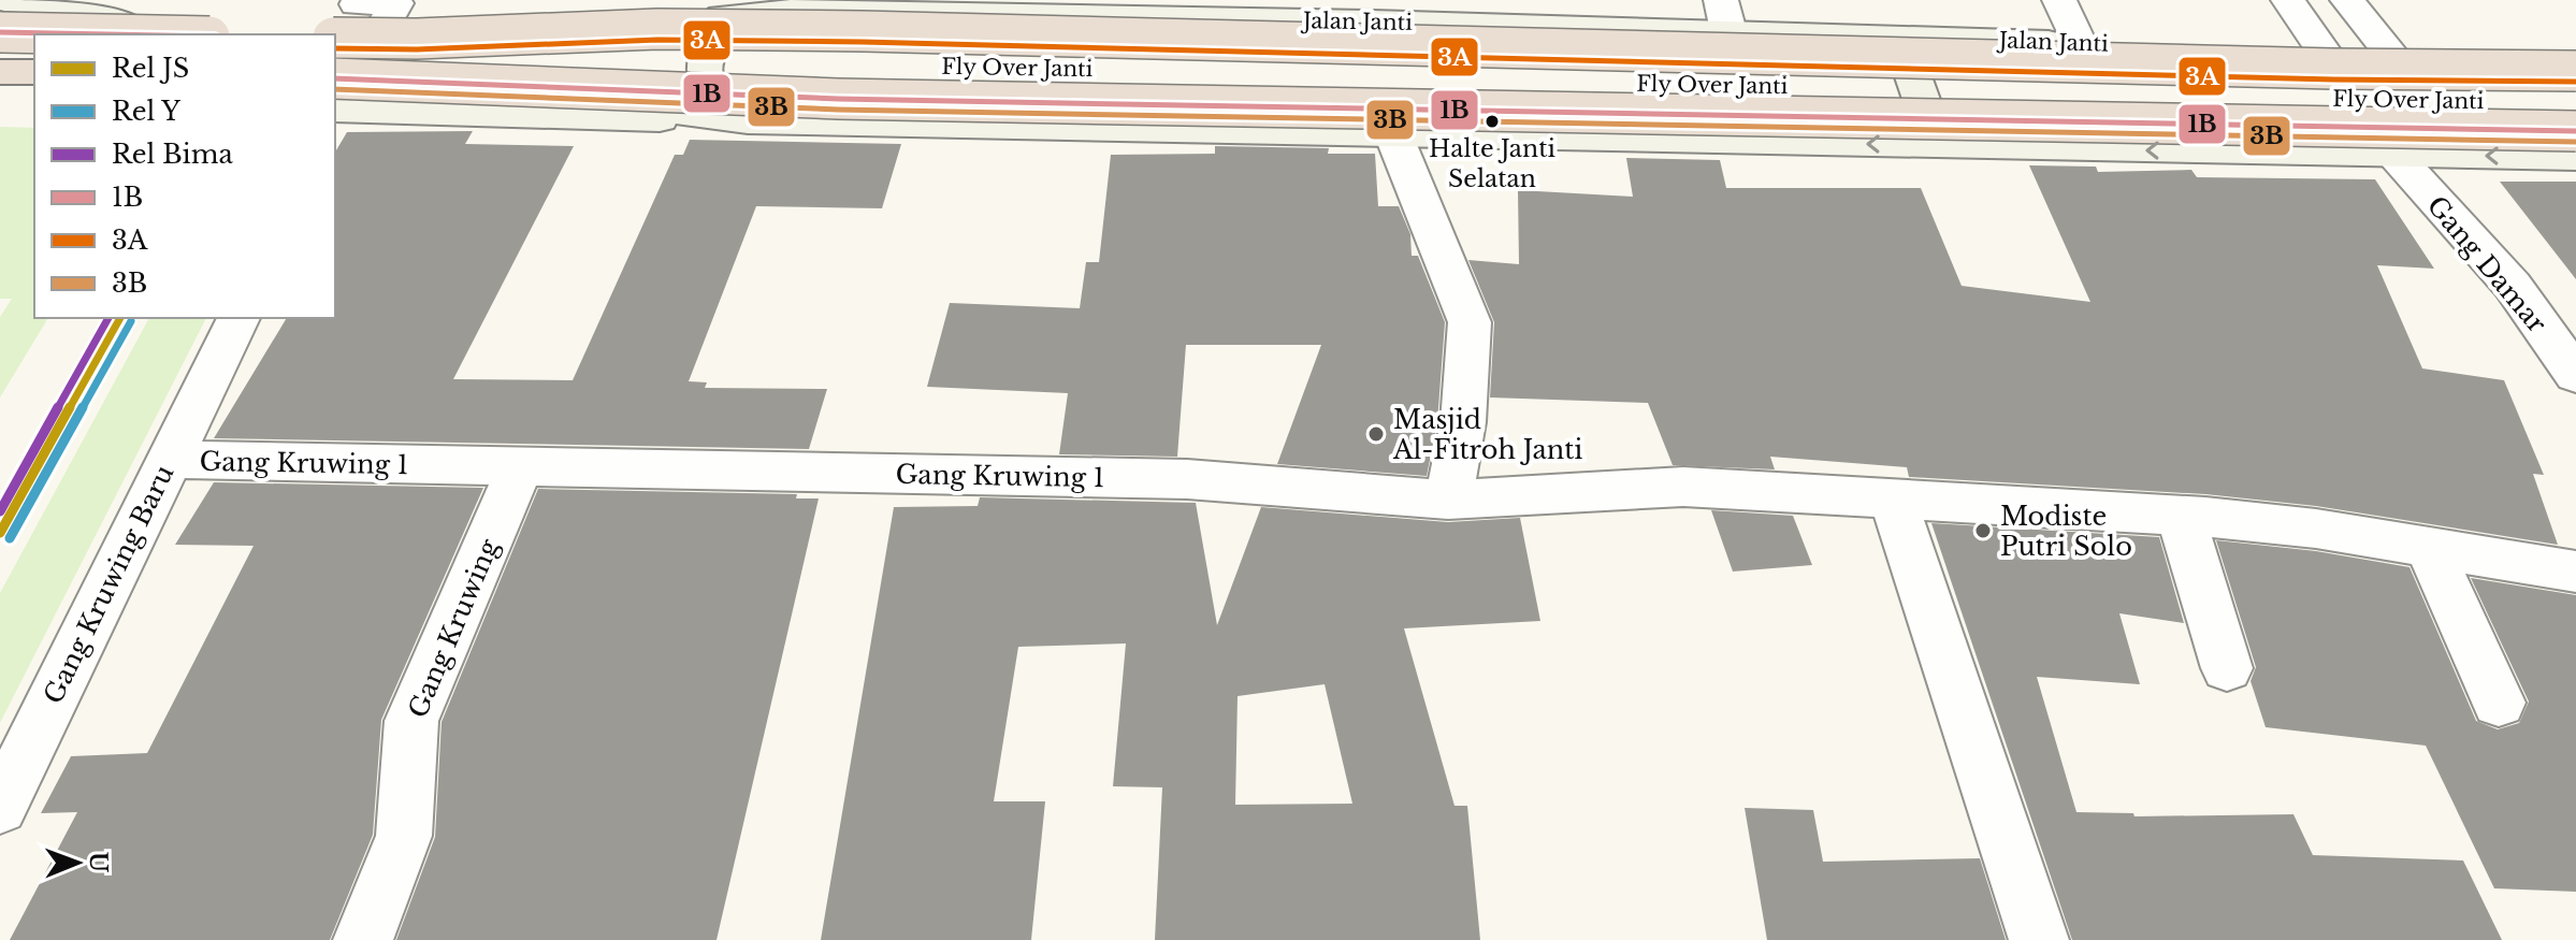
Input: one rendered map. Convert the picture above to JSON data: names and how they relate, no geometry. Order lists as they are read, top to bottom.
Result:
{
  "streets": {
    "highway": ["Fly Over Janti"],
    "street": [
      "Jalan Janti",
      "Gang Damar",
      "Gang Kruwing 1",
      "Gang Kruwing Baru",
      "Gang Kruwing"
    ]
  },
  "crossings": [
    ["Gang Kruwing 1", "Gang Kruwing Baru"],
    ["Gang Kruwing 1", "Gang Kruwing"]
  ],
  "places": ["Halte Janti Selatan", "Masjid Al-Fitroh Janti", "Modiste Putri Solo"],
  "lines": [
    "transit line 1B",
    "transit line 3A",
    "transit line 3B",
    "rail line JS",
    "rail line Bima",
    "rail line Y"
  ],
  "legend": [
    "Rel JS",
    "Rel Y",
    "Rel Bima",
    "1B",
    "3A",
    "3B"
  ],
  "north": "right"
}
